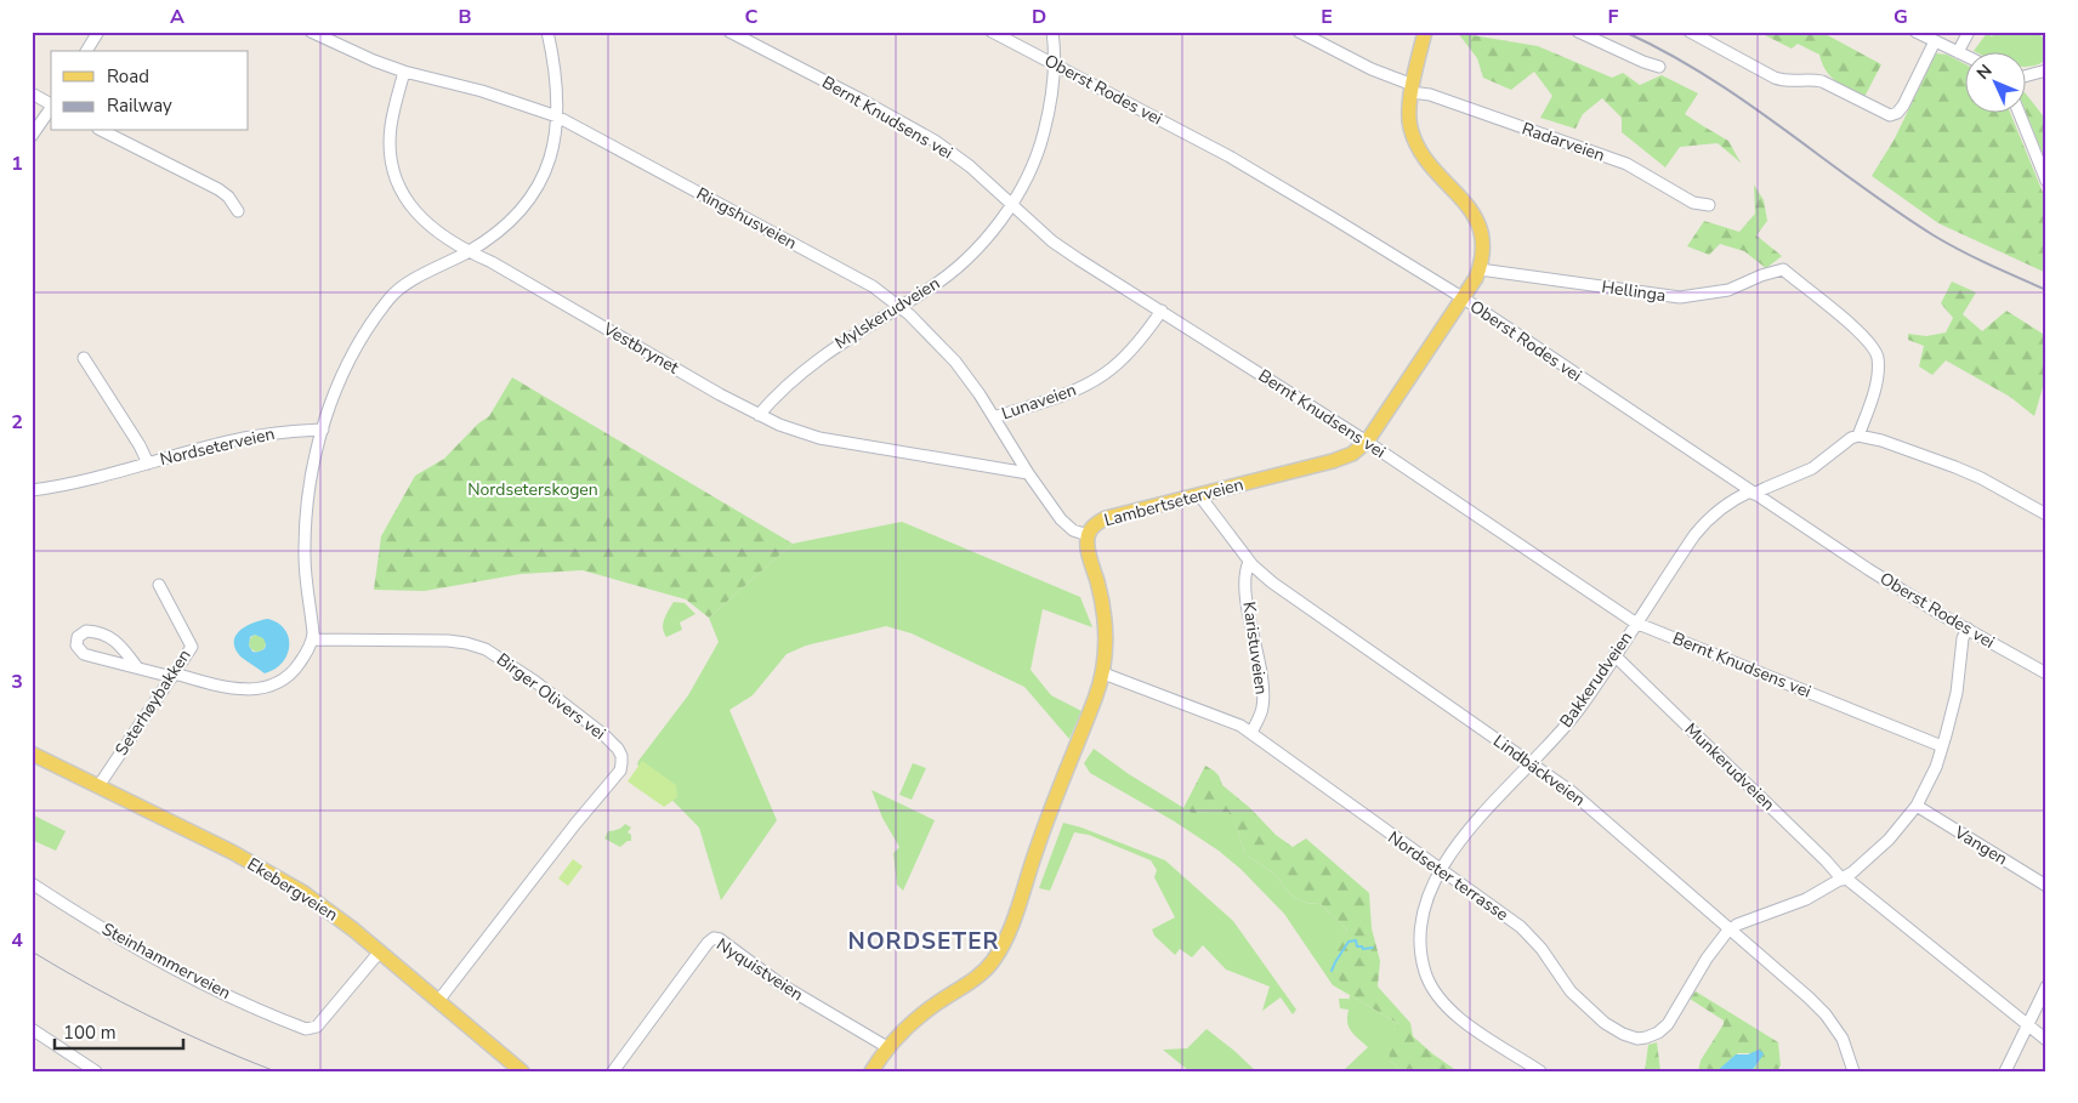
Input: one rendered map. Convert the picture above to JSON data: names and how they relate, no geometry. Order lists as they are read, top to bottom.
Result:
{
  "streets": {
    "main road": ["Lambertseterveien", "Ekebergveien"],
    "street": [
      "Oberst Rodes vei",
      "Bernt Knudsens vei",
      "Radarveien",
      "Ringshusveien",
      "Hellinga",
      "Mylskerudveien",
      "Vestbrynet",
      "Lunaveien",
      "Nordseterveien",
      "Karistuveien",
      "Bakkerudveien",
      "Birger Olivers vei",
      "Seterhøybakken",
      "Munkerudveien",
      "Lindbäckveien",
      "Vangen",
      "Nordseter terrasse",
      "Steinhammerveien",
      "Nyquistveien"
    ]
  },
  "crossings": [
    ["Oberst Rodes vei", "Mylskerudveien"],
    ["Oberst Rodes vei", "Lambertseterveien"],
    ["Oberst Rodes vei", "Bakkerudveien"],
    ["Bernt Knudsens vei", "Mylskerudveien"],
    ["Bernt Knudsens vei", "Lunaveien"],
    ["Bernt Knudsens vei", "Lambertseterveien"],
    ["Bernt Knudsens vei", "Bakkerudveien"],
    ["Radarveien", "Lambertseterveien"],
    ["Ringshusveien", "Mylskerudveien"],
    ["Ringshusveien", "Vestbrynet"],
    ["Ringshusveien", "Lunaveien"],
    ["Ringshusveien", "Lambertseterveien"],
    ["Hellinga", "Lambertseterveien"],
    ["Hellinga", "Bakkerudveien"],
    ["Mylskerudveien", "Vestbrynet"],
    ["Lambertseterveien", "Lindbäckveien"],
    ["Lambertseterveien", "Nordseter terrasse"],
    ["Lambertseterveien", "Nyquistveien"],
    ["Karistuveien", "Lindbäckveien"],
    ["Karistuveien", "Nordseter terrasse"],
    ["Bakkerudveien", "Munkerudveien"],
    ["Bakkerudveien", "Lindbäckveien"],
    ["Bakkerudveien", "Nordseter terrasse"],
    ["Birger Olivers vei", "Ekebergveien"],
    ["Seterhøybakken", "Ekebergveien"],
    ["Lindbäckveien", "Nordseter terrasse"],
    ["Ekebergveien", "Steinhammerveien"]
  ],
  "districts": ["NORDSETER"],
  "parks": ["Nordseterskogen"],
  "legend": ["Road", "Railway"],
  "scale_bar": "100 m",
  "north": "top left",
  "grid": {
    "columns": [
      "A",
      "B",
      "C",
      "D",
      "E",
      "F",
      "G"
    ],
    "rows": [
      "1",
      "2",
      "3",
      "4"
    ]
  }
}
